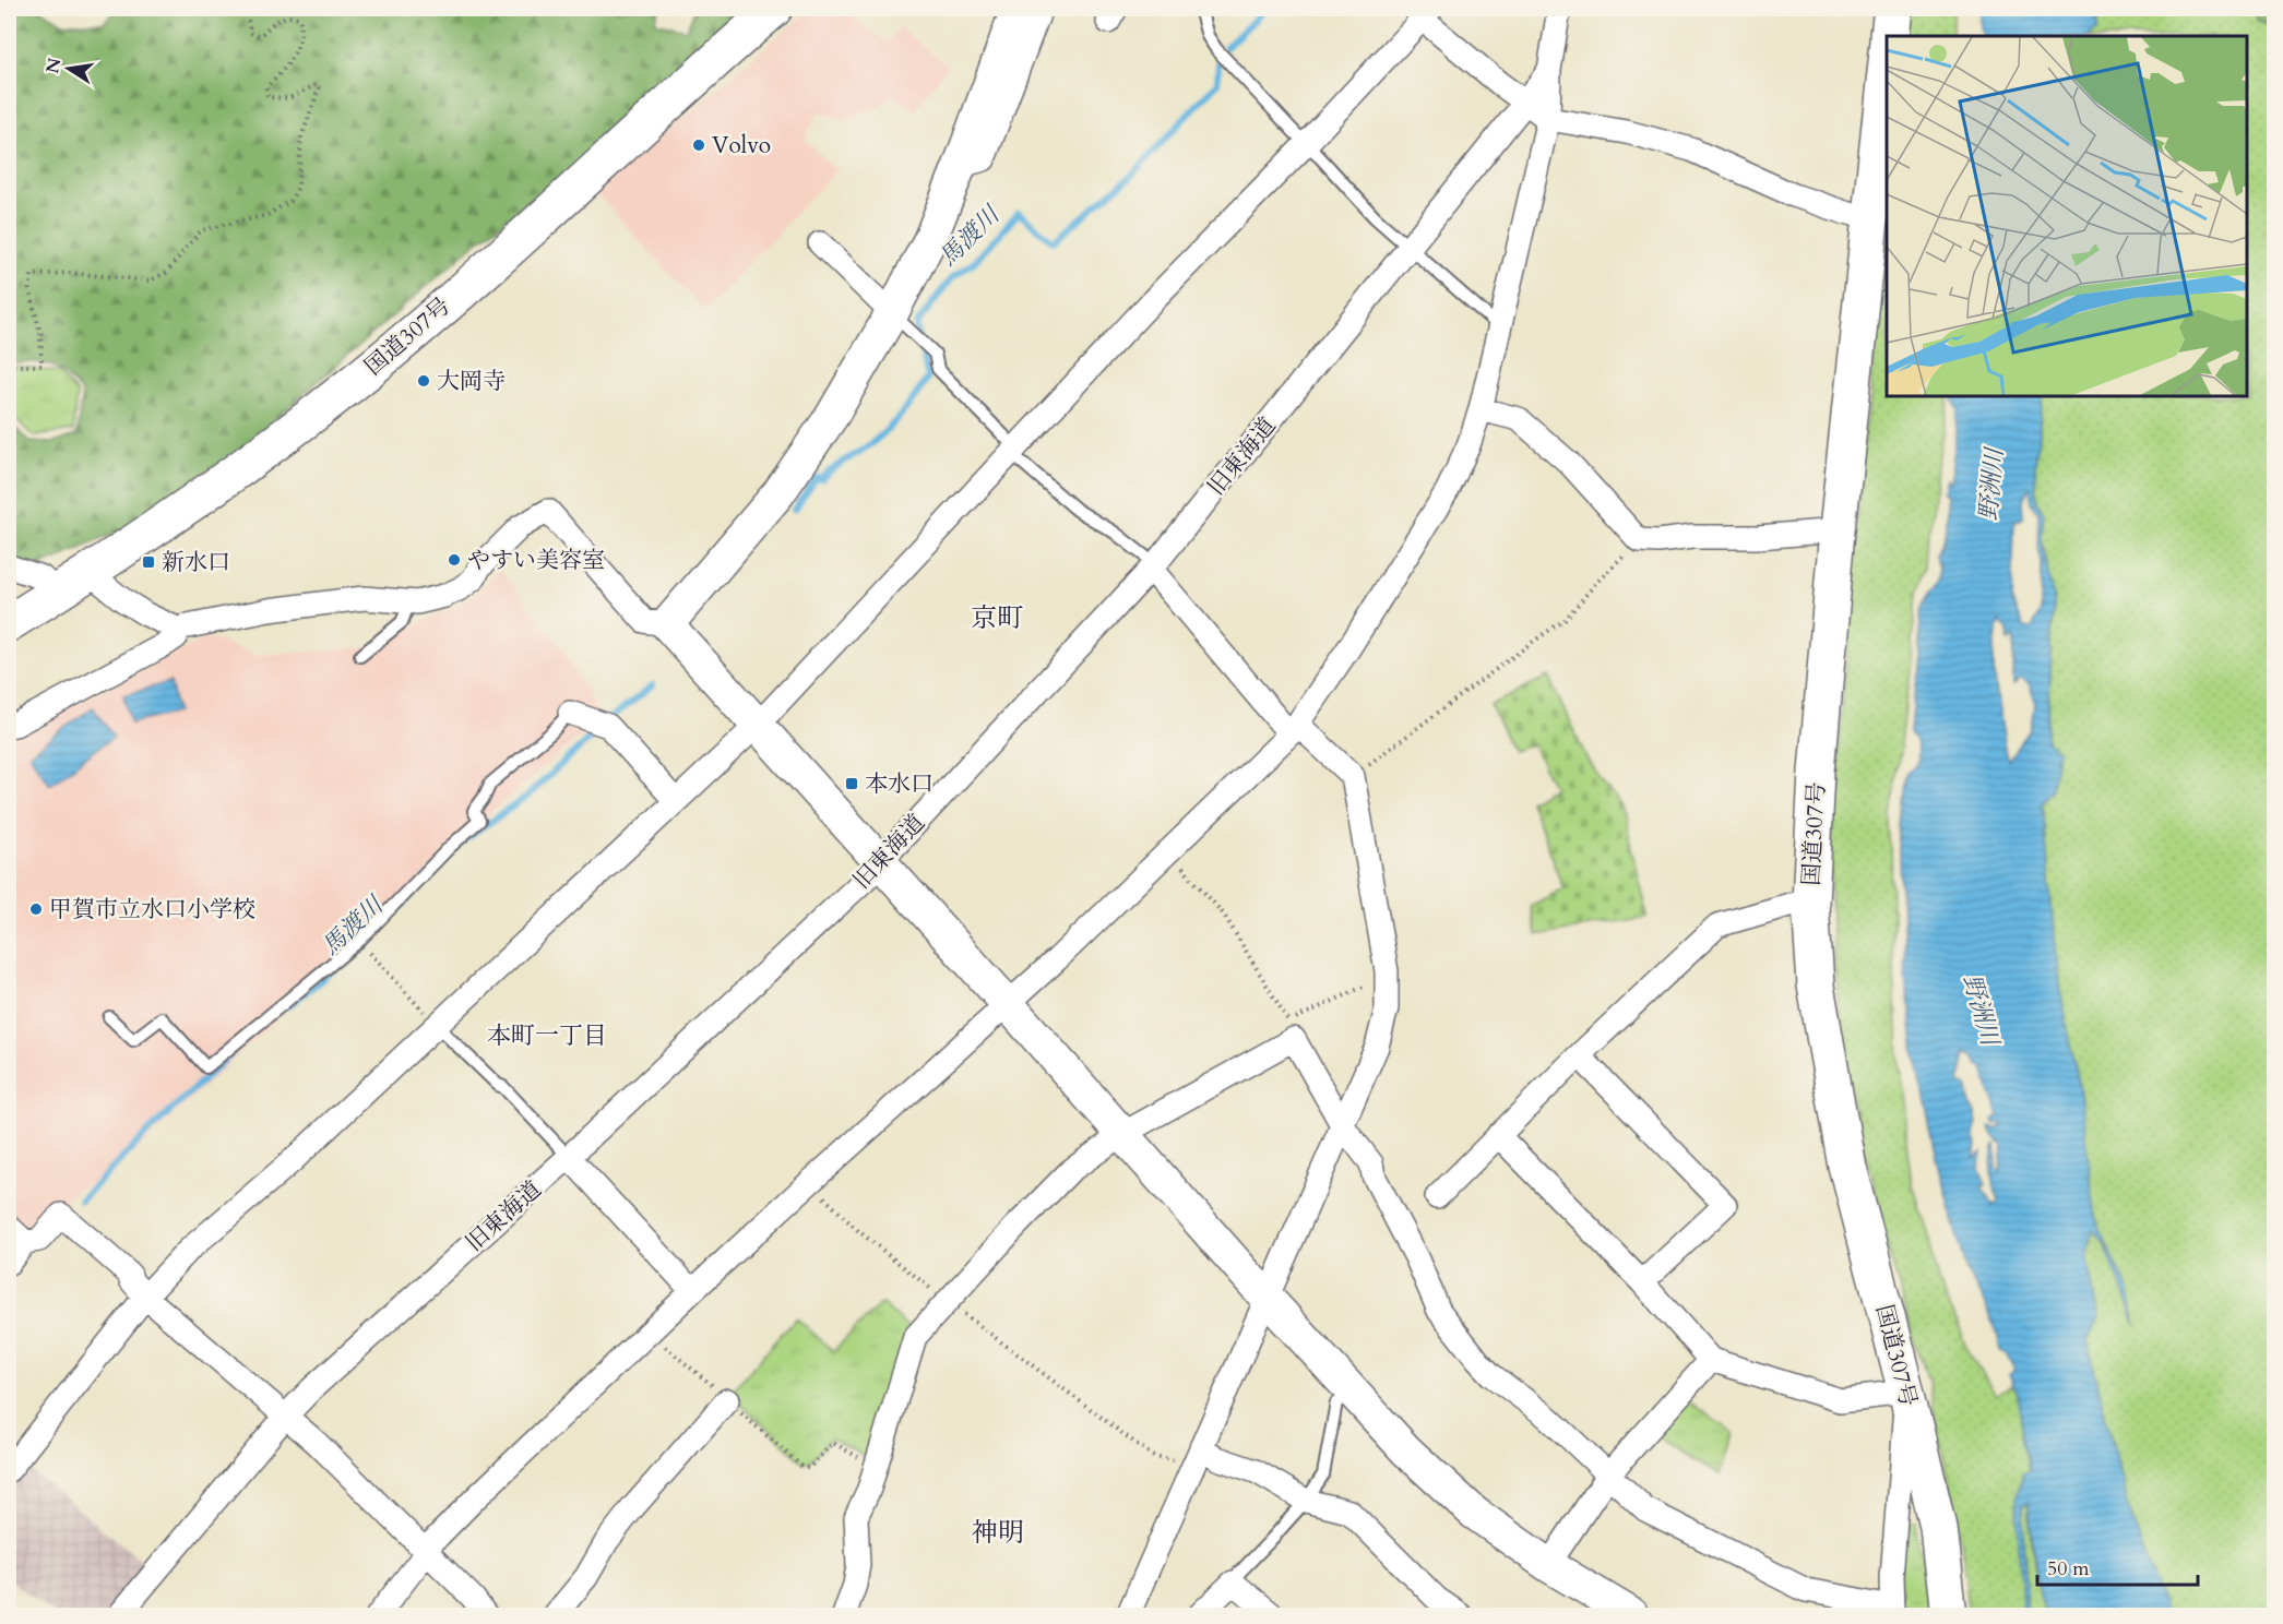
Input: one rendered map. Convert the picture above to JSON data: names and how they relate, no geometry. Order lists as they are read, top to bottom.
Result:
{
  "streets": {
    "highway": ["国道307号"],
    "street": ["旧東海道"]
  },
  "districts": ["京町", "本町一丁目", "神明"],
  "water": ["馬渡川", "野洲川"],
  "places": {
    "other": [
      "Volvo",
      "大岡寺",
      "やすい美容室",
      "甲賀市立水口小学校"
    ],
    "transit": ["新水口", "本水口"]
  },
  "scale_bar": "50 m",
  "north": "left"
}
